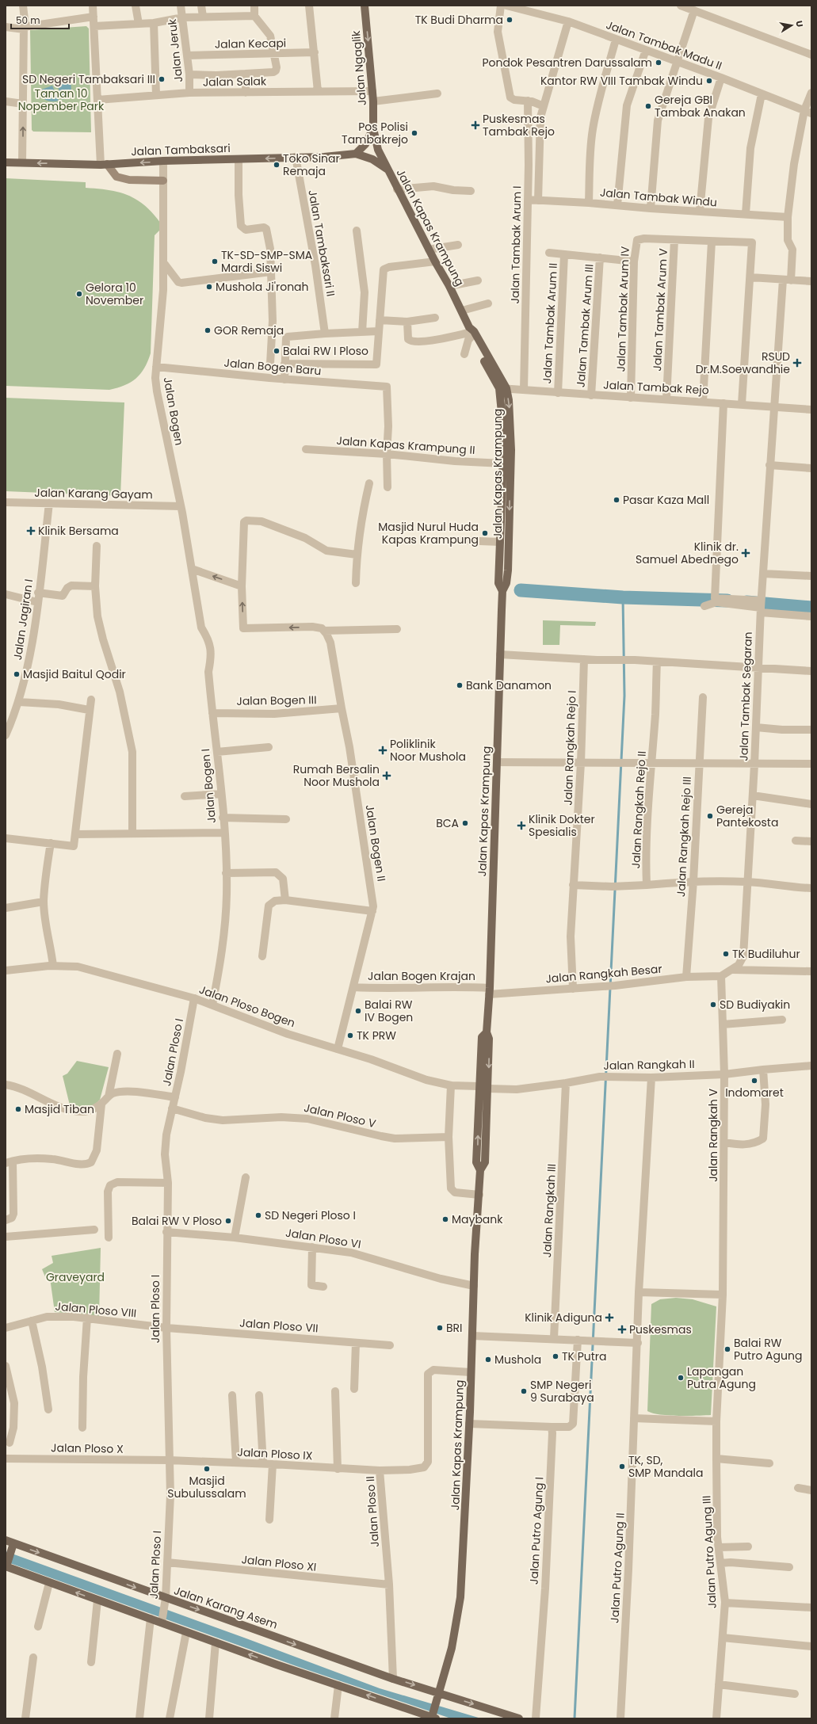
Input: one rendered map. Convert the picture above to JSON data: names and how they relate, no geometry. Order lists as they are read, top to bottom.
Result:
{
  "streets": {
    "main road": [
      "Jalan Ngaglik",
      "Jalan Tambaksari",
      "Jalan Kapas Krampung",
      "Jalan Karang Asem"
    ],
    "street": [
      "Jalan Kecapi",
      "Jalan Tambak Madu II",
      "Jalan Jeruk",
      "Jalan Salak",
      "Jalan Tambak Windu",
      "Jalan Tambaksari II",
      "Jalan Tambak Arum I",
      "Jalan Tambak Arum IV",
      "Jalan Tambak Arum V",
      "Jalan Tambak Arum II",
      "Jalan Tambak Arum III",
      "Jalan Bogen Baru",
      "Jalan Tambak Rejo",
      "Jalan Bogen",
      "Jalan Kapas Krampung II",
      "Jalan Karang Gayam",
      "Jalan Jagiran I",
      "Jalan Tambak Segaran",
      "Jalan Bogen III",
      "Jalan Rangkah Rejo I",
      "Jalan Bogen I",
      "Jalan Rangkah Rejo II",
      "Jalan Rangkah Rejo III",
      "Jalan Bogen II",
      "Jalan Rangkah Besar",
      "Jalan Bogen Krajan",
      "Jalan Ploso Bogen",
      "Jalan Ploso I",
      "Jalan Rangkah II",
      "Jalan Ploso V",
      "Jalan Rangkah V",
      "Jalan Rangkah III",
      "Jalan Ploso VI",
      "Jalan Ploso VIII",
      "Jalan Ploso VII",
      "Jalan Ploso X",
      "Jalan Ploso IX",
      "Jalan Ploso II",
      "Jalan Putro Agung I",
      "Jalan Putro Agung III",
      "Jalan Ploso XI",
      "Jalan Putro Agung II"
    ]
  },
  "crossings": [
    ["Jalan Kecapi", "Jalan Jeruk"],
    ["Jalan Jeruk", "Jalan Salak"],
    ["Jalan Ngaglik", "Jalan Salak"],
    ["Jalan Ngaglik", "Jalan Tambaksari"],
    ["Jalan Ngaglik", "Jalan Kapas Krampung"],
    ["Jalan Tambaksari", "Jalan Kapas Krampung"],
    ["Jalan Tambaksari", "Jalan Tambaksari II"],
    ["Jalan Tambaksari", "Jalan Bogen"],
    ["Jalan Tambak Windu", "Jalan Tambak Arum I"],
    ["Jalan Kapas Krampung", "Jalan Tambak Rejo"],
    ["Jalan Kapas Krampung", "Jalan Kapas Krampung II"],
    ["Jalan Kapas Krampung", "Jalan Rangkah Besar"],
    ["Jalan Kapas Krampung", "Jalan Bogen Krajan"],
    ["Jalan Kapas Krampung", "Jalan Ploso Bogen"],
    ["Jalan Kapas Krampung", "Jalan Rangkah II"],
    ["Jalan Kapas Krampung", "Jalan Ploso VI"],
    ["Jalan Kapas Krampung", "Jalan Ploso II"],
    ["Jalan Kapas Krampung", "Jalan Karang Asem"],
    ["Jalan Tambak Arum I", "Jalan Tambak Rejo"],
    ["Jalan Tambak Arum IV", "Jalan Tambak Arum V"],
    ["Jalan Tambak Arum IV", "Jalan Tambak Rejo"],
    ["Jalan Tambak Arum V", "Jalan Tambak Rejo"],
    ["Jalan Tambak Arum II", "Jalan Tambak Rejo"],
    ["Jalan Tambak Arum III", "Jalan Tambak Rejo"],
    ["Jalan Bogen Baru", "Jalan Bogen"],
    ["Jalan Bogen Baru", "Jalan Kapas Krampung II"],
    ["Jalan Tambak Rejo", "Jalan Tambak Segaran"],
    ["Jalan Bogen", "Jalan Karang Gayam"],
    ["Jalan Bogen", "Jalan Bogen I"],
    ["Jalan Karang Gayam", "Jalan Jagiran I"],
    ["Jalan Tambak Segaran", "Jalan Rangkah Besar"],
    ["Jalan Tambak Segaran", "Jalan Rangkah V"],
    ["Jalan Bogen III", "Jalan Bogen I"],
    ["Jalan Bogen III", "Jalan Bogen II"],
    ["Jalan Rangkah Rejo I", "Jalan Rangkah Rejo II"],
    ["Jalan Rangkah Rejo I", "Jalan Rangkah Besar"],
    ["Jalan Bogen I", "Jalan Ploso Bogen"],
    ["Jalan Rangkah Rejo III", "Jalan Rangkah Besar"],
    ["Jalan Bogen II", "Jalan Bogen Krajan"],
    ["Jalan Bogen II", "Jalan Ploso Bogen"],
    ["Jalan Rangkah Besar", "Jalan Bogen Krajan"],
    ["Jalan Rangkah Besar", "Jalan Rangkah V"],
    ["Jalan Ploso Bogen", "Jalan Ploso I"],
    ["Jalan Ploso I", "Jalan Ploso V"],
    ["Jalan Ploso I", "Jalan Ploso VI"],
    ["Jalan Ploso I", "Jalan Ploso VIII"],
    ["Jalan Ploso I", "Jalan Ploso VII"],
    ["Jalan Ploso I", "Jalan Ploso X"],
    ["Jalan Ploso I", "Jalan Ploso IX"],
    ["Jalan Ploso I", "Jalan Ploso XI"],
    ["Jalan Ploso I", "Jalan Karang Asem"],
    ["Jalan Rangkah II", "Jalan Rangkah V"],
    ["Jalan Rangkah II", "Jalan Rangkah III"],
    ["Jalan Rangkah V", "Jalan Putro Agung III"],
    ["Jalan Ploso VIII", "Jalan Ploso VII"],
    ["Jalan Ploso X", "Jalan Ploso IX"],
    ["Jalan Ploso IX", "Jalan Ploso II"],
    ["Jalan Ploso II", "Jalan Ploso XI"],
    ["Jalan Ploso II", "Jalan Karang Asem"]
  ],
  "one_way": ["Jalan Ngaglik"],
  "parks": ["Taman 10 Nopember Park", "Graveyard"],
  "places": {
    "other": [
      "TK Budi Dharma",
      "Pondok Pesantren Darussalam",
      "SD Negeri Tambaksari III",
      "Kantor RW VIII Tambak Windu",
      "Gereja GBI Tambak Anakan",
      "Pos Polisi Tambakrejo",
      "Toko Sinar Remaja",
      "TK-SD-SMP-SMA Mardi Siswi",
      "Mushola Ji'ronah",
      "Gelora 10 November",
      "GOR Remaja",
      "Balai RW I Ploso",
      "Pasar Kaza Mall",
      "Masjid Nurul Huda Kapas Krampung",
      "Masjid Baitul Qodir",
      "Bank Danamon",
      "Gereja Pantekosta",
      "BCA",
      "TK Budiluhur",
      "SD Budiyakin",
      "Balai RW IV Bogen",
      "TK PRW",
      "Indomaret",
      "Masjid Tiban",
      "SD Negeri Ploso I",
      "Maybank",
      "Balai RW V Ploso",
      "BRI",
      "Balai RW Putro Agung",
      "TK Putra",
      "Mushola",
      "Lapangan Putra Agung",
      "SMP Negeri 9 Surabaya",
      "TK, SD, SMP Mandala",
      "Masjid Subulussalam"
    ],
    "health": [
      "Puskesmas Tambak Rejo",
      "RSUD Dr.M.Soewandhie",
      "Klinik Bersama",
      "Klinik dr. Samuel Abednego",
      "Poliklinik Noor Mushola",
      "Rumah Bersalin Noor Mushola",
      "Klinik Dokter Spesialis",
      "Klinik Adiguna",
      "Puskesmas"
    ]
  },
  "scale_bar": "50 m",
  "north": "right"
}
